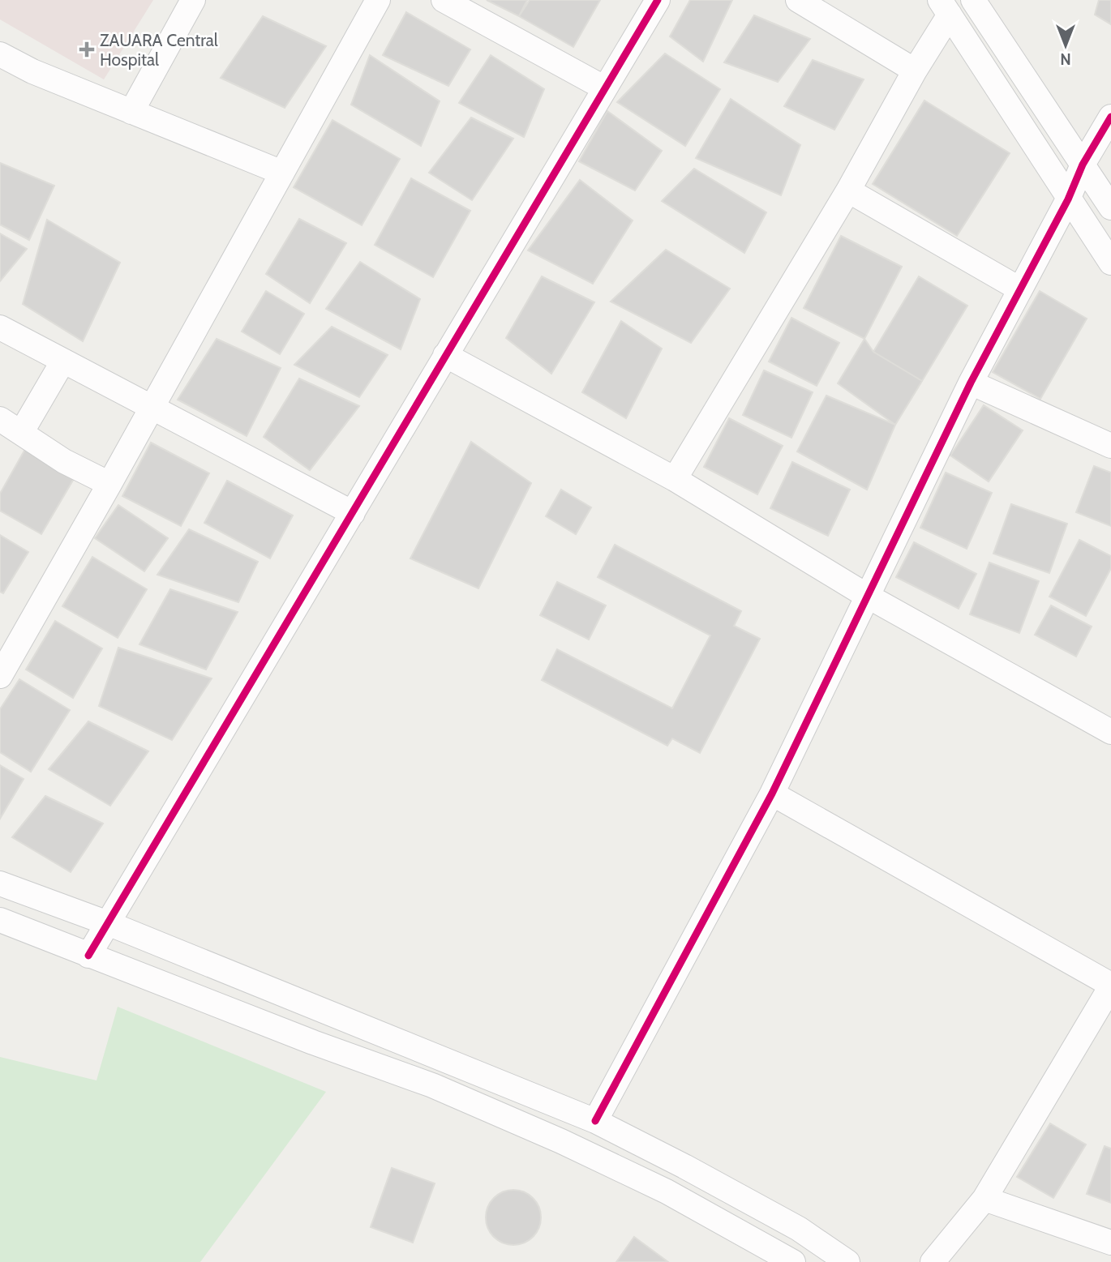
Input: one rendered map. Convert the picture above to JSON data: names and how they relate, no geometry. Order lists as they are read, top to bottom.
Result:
{
  "places": {
    "health": ["ZAUARA Central Hospital"]
  },
  "north": "bottom"
}
